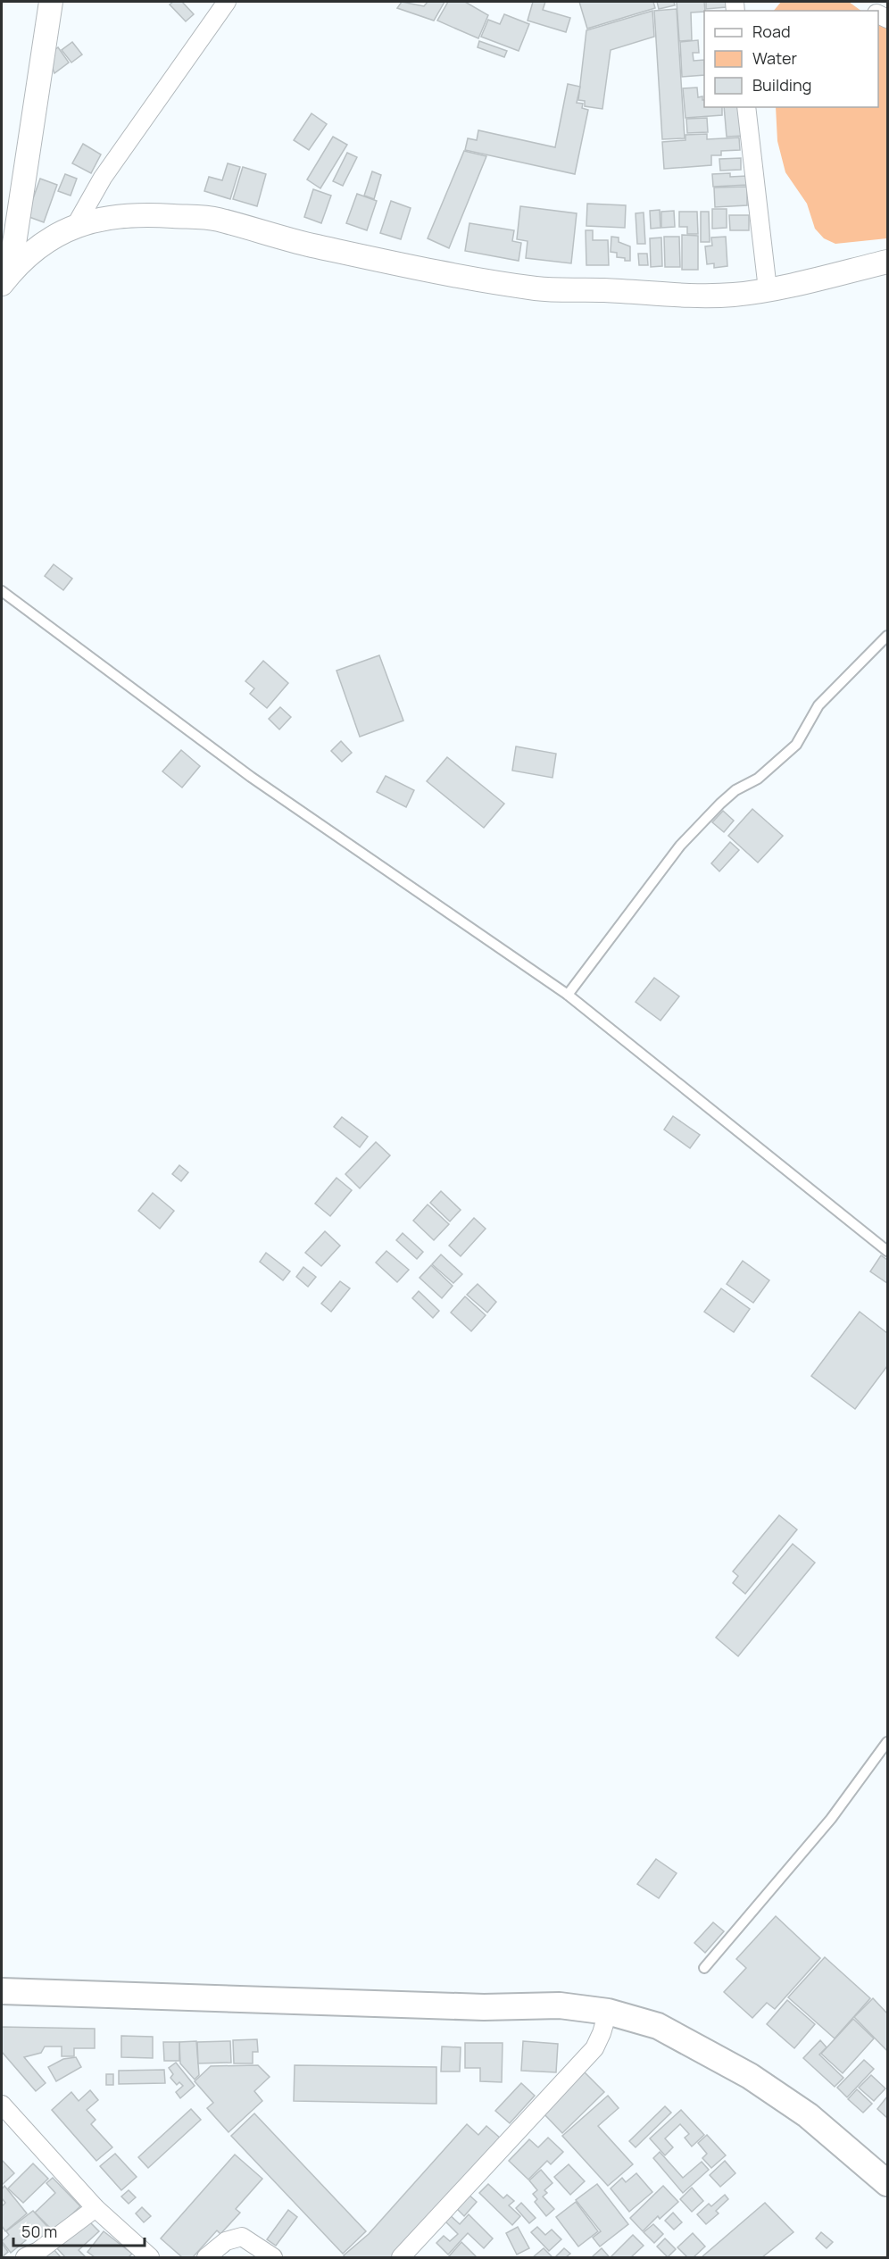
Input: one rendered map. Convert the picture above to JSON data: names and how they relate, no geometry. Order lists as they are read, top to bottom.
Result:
{
  "legend": ["Road", "Water", "Building"],
  "scale_bar": "50 m"
}
